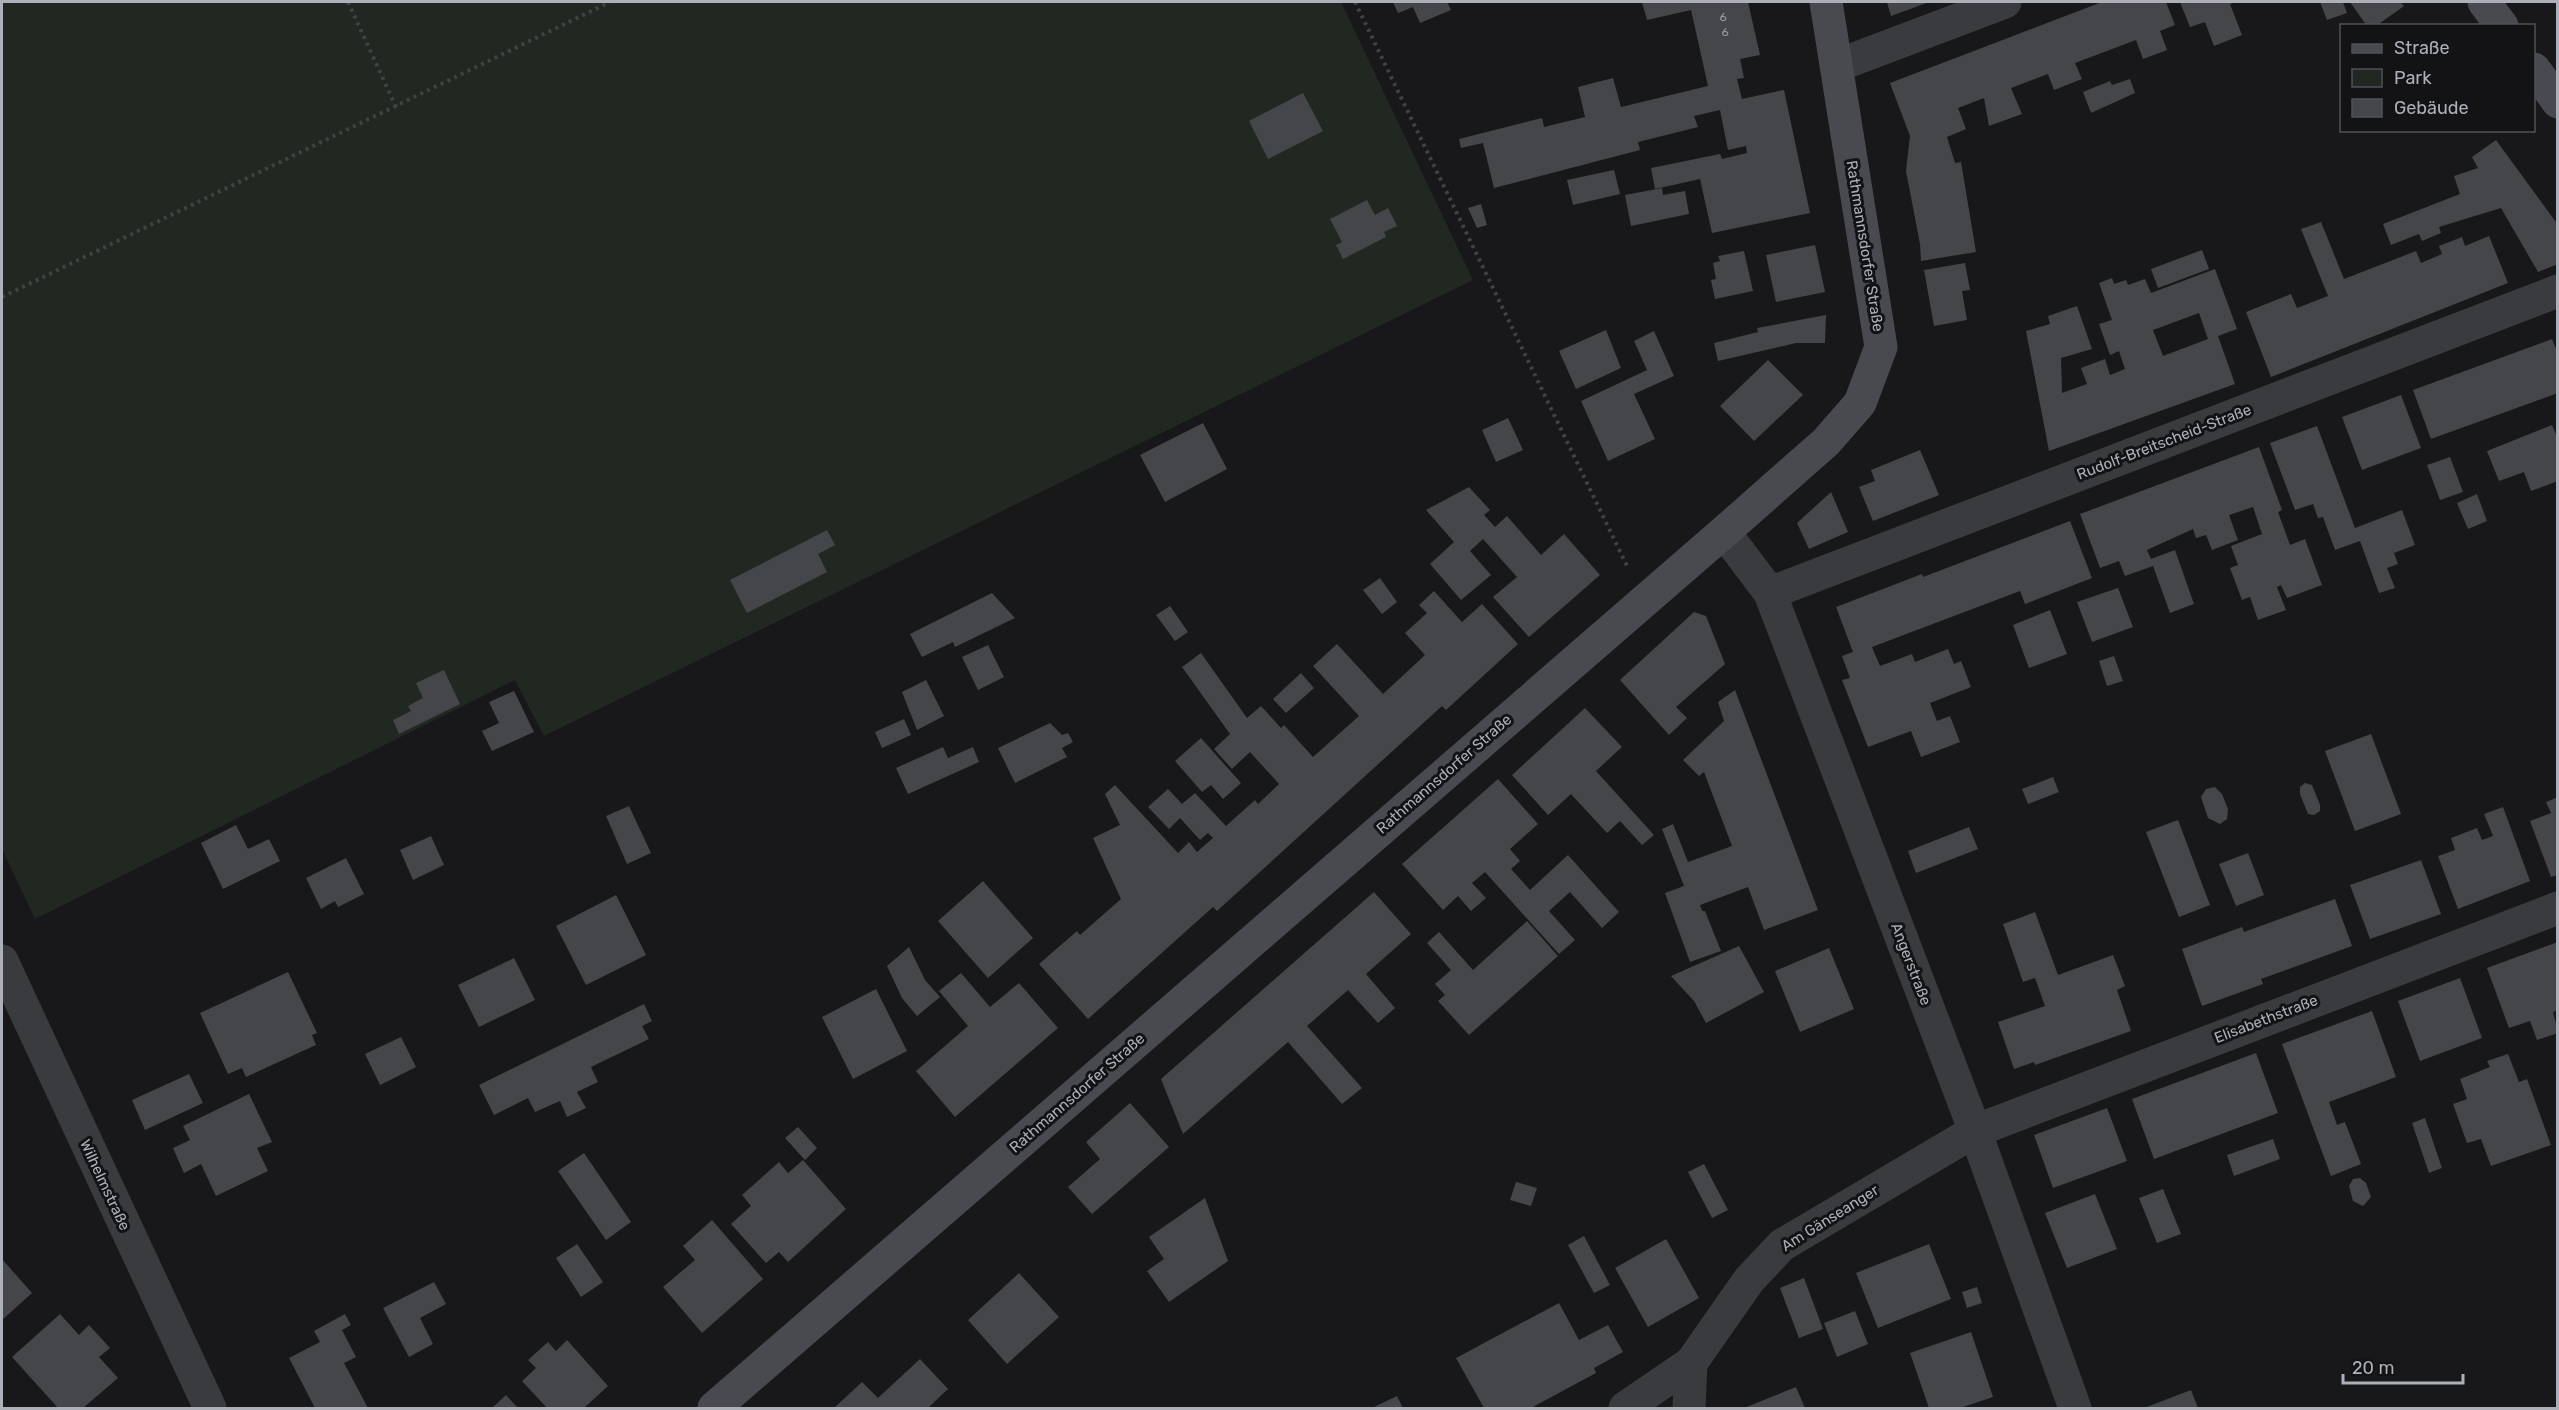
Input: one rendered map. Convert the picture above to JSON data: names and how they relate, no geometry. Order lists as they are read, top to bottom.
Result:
{
  "streets": {
    "street": [
      "Rathmannsdorfer Straße",
      "Rudolf-Breitscheid-Straße",
      "Angerstraße",
      "Elisabethstraße",
      "Wilhelmstraße",
      "Am Gänseanger"
    ]
  },
  "crossings": [
    ["Rathmannsdorfer Straße", "Angerstraße"],
    ["Rudolf-Breitscheid-Straße", "Angerstraße"],
    ["Angerstraße", "Elisabethstraße"],
    ["Angerstraße", "Am Gänseanger"],
    ["Elisabethstraße", "Am Gänseanger"]
  ],
  "house_numbers": ["6", "6"],
  "legend": ["Straße", "Park", "Gebäude"],
  "scale_bar": "20 m"
}
